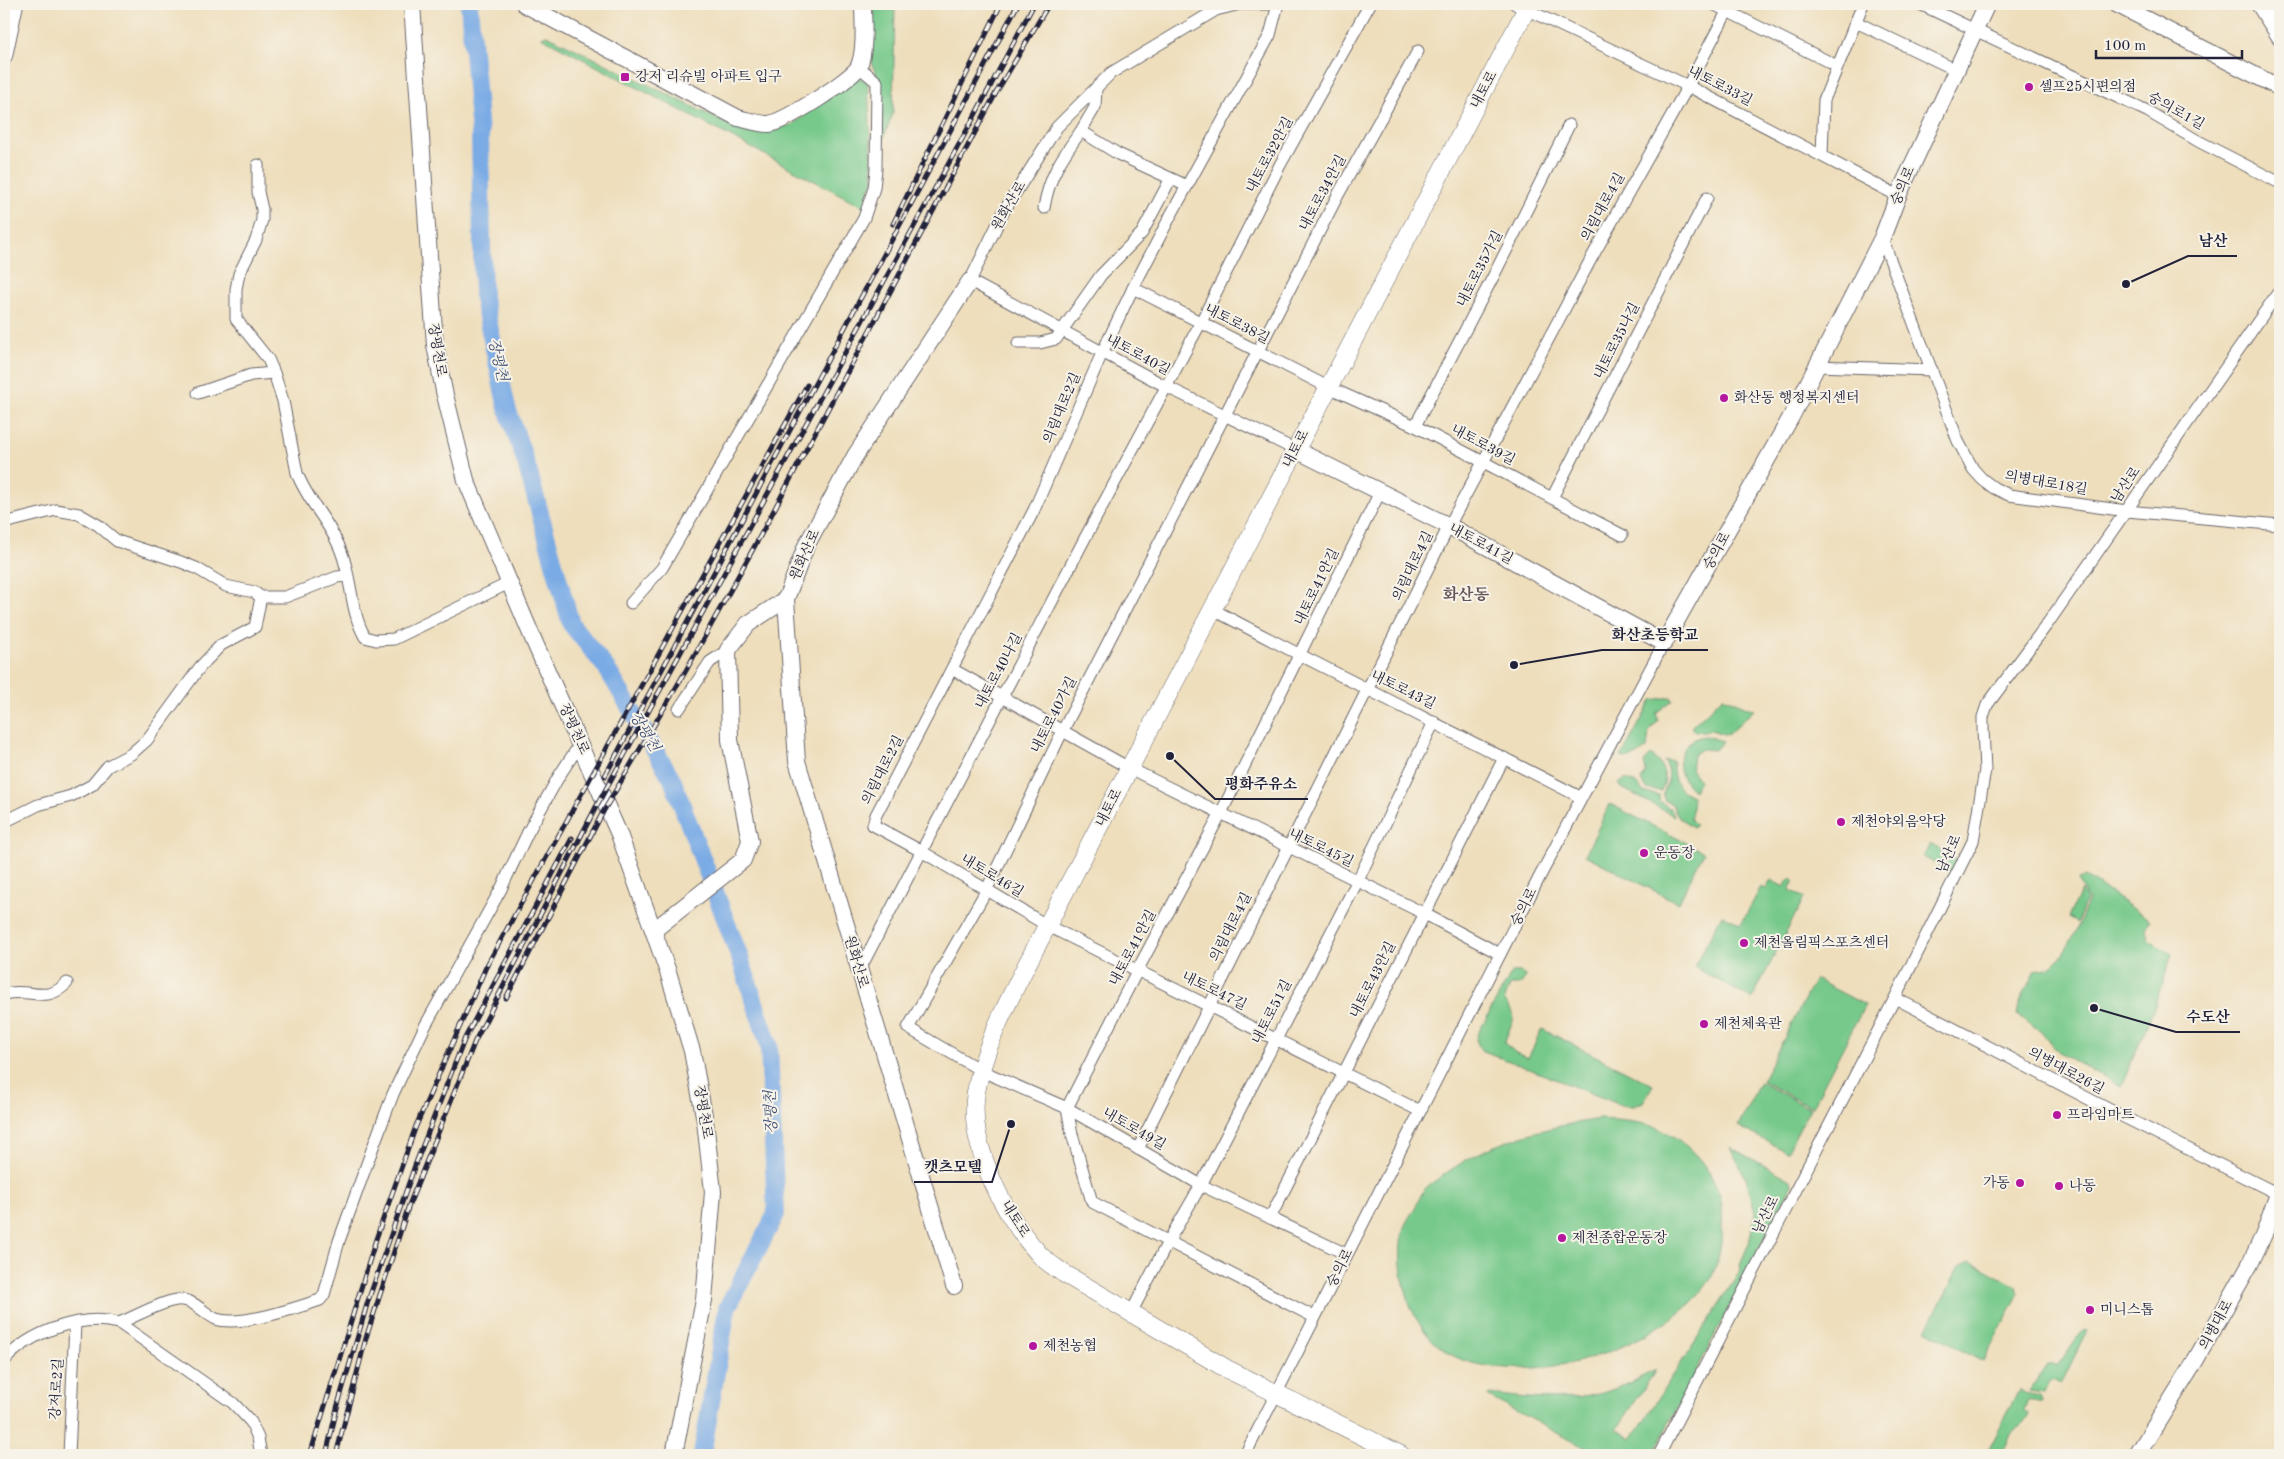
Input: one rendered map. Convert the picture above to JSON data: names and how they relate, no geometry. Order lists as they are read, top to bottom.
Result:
{
  "streets": {
    "main road": ["내토로"],
    "street": [
      "내토로33길",
      "숭의로1길",
      "내토로32안길",
      "숭의로",
      "내토로34안길",
      "원화산로",
      "의림대로4길",
      "내토로35가길",
      "내토로38길",
      "내토로35나길",
      "장평천로",
      "내토로40길",
      "의림대로2길",
      "내토로39길",
      "의병대로18길",
      "남산로",
      "내토로41길",
      "내토로41안길",
      "내토로40나길",
      "내토로43길",
      "내토로40가길",
      "내토로45길",
      "내토로46길",
      "내토로43안길",
      "내토로47길",
      "내토로51길",
      "의병대로26길",
      "내토로49길",
      "의병대로",
      "강저로2길"
    ]
  },
  "crossings": [
    ["내토로33길", "내토로"],
    ["내토로33길", "숭의로"],
    ["내토로33길", "의림대로4길"],
    ["내토로", "숭의로"],
    ["내토로", "내토로38길"],
    ["내토로", "내토로40길"],
    ["내토로", "내토로39길"],
    ["내토로", "내토로41길"],
    ["내토로", "내토로43길"],
    ["내토로", "내토로45길"],
    ["내토로", "내토로46길"],
    ["내토로", "내토로47길"],
    ["내토로", "내토로51길"],
    ["내토로", "내토로49길"],
    ["숭의로1길", "숭의로"],
    ["내토로32안길", "내토로38길"],
    ["내토로32안길", "내토로40길"],
    ["내토로32안길", "내토로40나길"],
    ["숭의로", "의병대로18길"],
    ["숭의로", "내토로41길"],
    ["숭의로", "내토로43길"],
    ["숭의로", "내토로45길"],
    ["숭의로", "내토로47길"],
    ["숭의로", "내토로49길"],
    ["내토로34안길", "내토로38길"],
    ["내토로34안길", "내토로40길"],
    ["내토로34안길", "내토로40가길"],
    ["원화산로", "내토로40길"],
    ["원화산로", "의림대로2길"],
    ["원화산로", "내토로40나길"],
    ["의림대로4길", "내토로39길"],
    ["의림대로4길", "내토로41길"],
    ["의림대로4길", "내토로43길"],
    ["의림대로4길", "내토로45길"],
    ["의림대로4길", "내토로47길"],
    ["의림대로4길", "내토로49길"],
    ["내토로35가길", "내토로39길"],
    ["내토로38길", "의림대로2길"],
    ["내토로38길", "내토로39길"],
    ["내토로35나길", "내토로39길"],
    ["내토로40길", "의림대로2길"],
    ["내토로40길", "내토로41길"],
    ["내토로40길", "내토로40나길"],
    ["내토로40길", "내토로40가길"],
    ["의림대로2길", "내토로45길"],
    ["의림대로2길", "내토로46길"],
    ["의병대로18길", "남산로"],
    ["남산로", "의병대로26길"],
    ["내토로41길", "내토로41안길"],
    ["내토로41안길", "내토로43길"],
    ["내토로41안길", "내토로45길"],
    ["내토로41안길", "내토로47길"],
    ["내토로41안길", "내토로49길"],
    ["내토로40나길", "내토로45길"],
    ["내토로40나길", "내토로46길"],
    ["내토로43길", "내토로43안길"],
    ["내토로43길", "내토로51길"],
    ["내토로40가길", "내토로45길"],
    ["내토로40가길", "내토로46길"],
    ["내토로40가길", "내토로49길"],
    ["내토로45길", "내토로43안길"],
    ["내토로45길", "내토로51길"],
    ["내토로46길", "내토로47길"],
    ["내토로43안길", "내토로47길"],
    ["내토로43안길", "내토로49길"],
    ["내토로47길", "내토로51길"],
    ["내토로51길", "내토로49길"],
    ["의병대로26길", "의병대로"]
  ],
  "districts": ["화산동"],
  "water": ["장평천"],
  "places": {
    "transit": ["강저 리슈빌 아파트 입구"],
    "other": [
      "셀프25시편의점",
      "남산",
      "화산동 행정복지센터",
      "화산초등학교",
      "평화주유소",
      "제천야외음악당",
      "운동장",
      "제천올림픽스포츠센터",
      "수도산",
      "제천체육관",
      "프라임마트",
      "캣츠모텔",
      "가동",
      "나동",
      "제천종합운동장",
      "미니스톱",
      "제천농협"
    ]
  },
  "scale_bar": "100 m"
}
